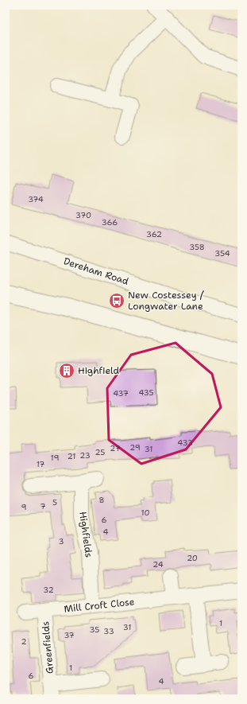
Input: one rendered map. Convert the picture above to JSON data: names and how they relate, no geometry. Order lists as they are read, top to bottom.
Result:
{
  "streets": {
    "street": [
      "Dereham Road",
      "Highfields",
      "Mill Croft Close",
      "Greenfields"
    ]
  },
  "crossings": [
    ["Highfields", "Mill Croft Close"],
    ["Mill Croft Close", "Greenfields"]
  ],
  "places": {
    "bus stop": ["New Costessey / Longwater Lane"],
    "building": ["Highfield"]
  },
  "house_numbers": [
    "374",
    "370",
    "366",
    "362",
    "358",
    "354",
    "435",
    "437",
    "433",
    "29",
    "27",
    "31",
    "25",
    "23",
    "21",
    "19",
    "17",
    "8",
    "5",
    "7",
    "9",
    "10",
    "6",
    "4",
    "3",
    "20",
    "24",
    "32",
    "1",
    "31",
    "35",
    "33",
    "37",
    "2",
    "1",
    "6",
    "4"
  ]
}
